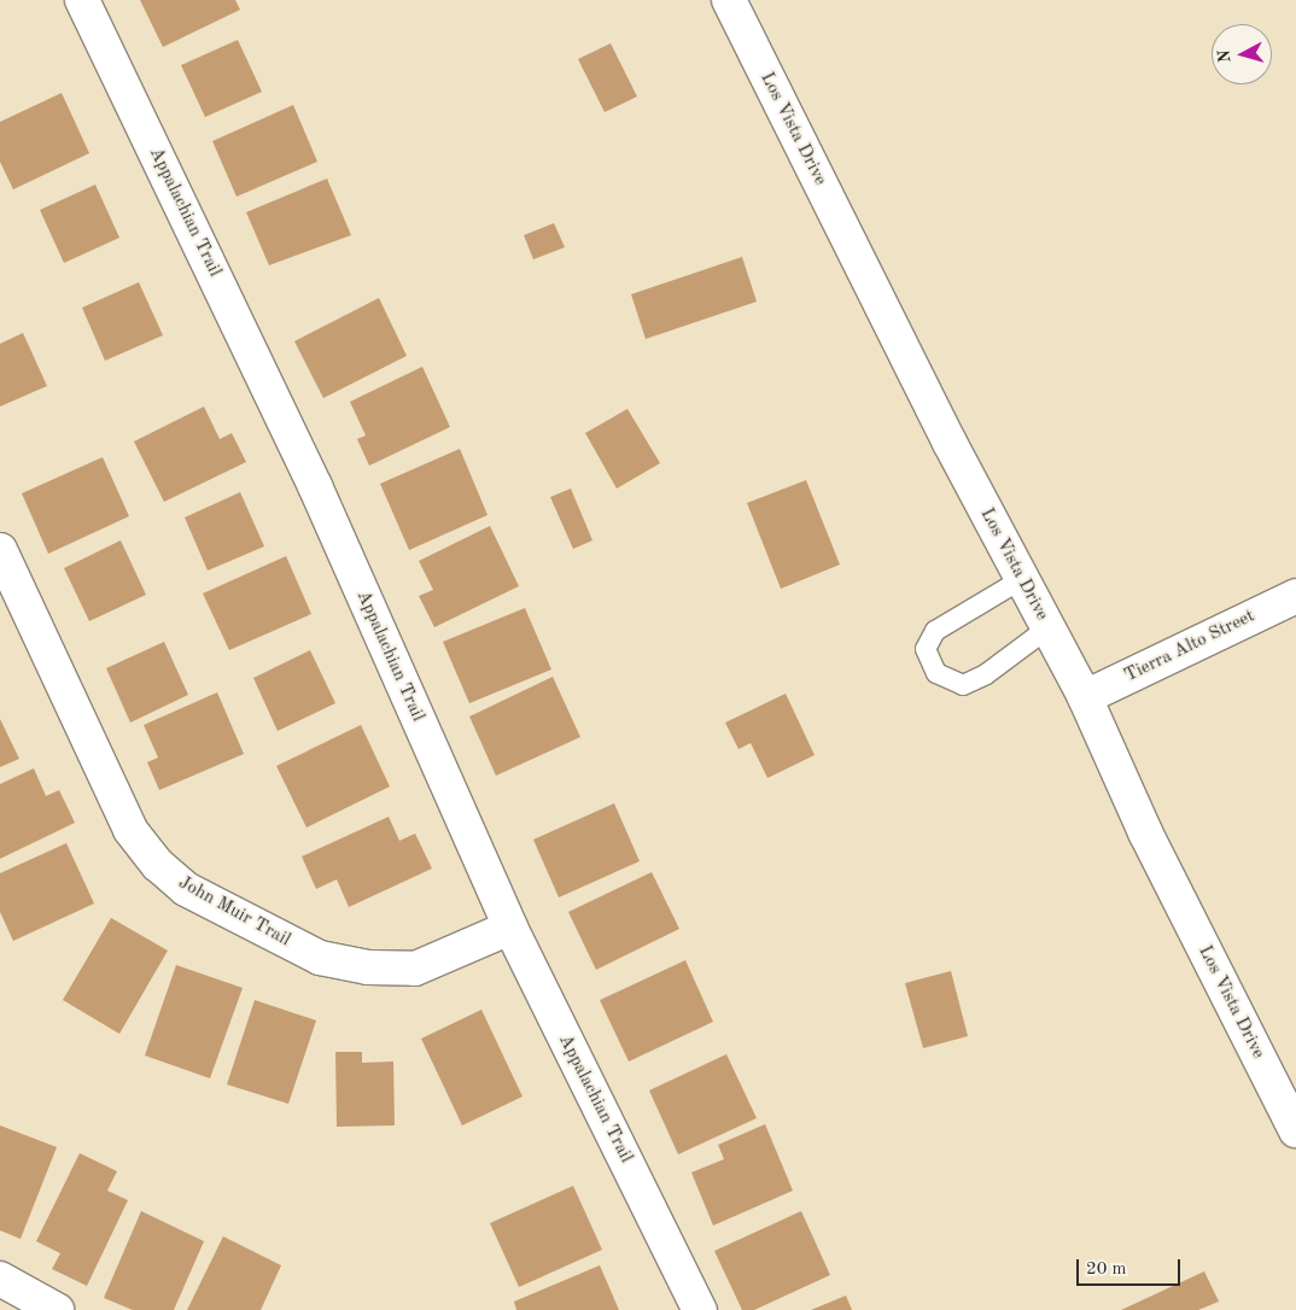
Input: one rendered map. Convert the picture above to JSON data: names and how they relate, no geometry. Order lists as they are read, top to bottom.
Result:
{
  "streets": {
    "street": [
      "Los Vista Drive",
      "Appalachian Trail",
      "Tierra Alto Street",
      "John Muir Trail"
    ]
  },
  "crossings": [
    ["Los Vista Drive", "Tierra Alto Street"],
    ["Appalachian Trail", "John Muir Trail"]
  ],
  "scale_bar": "20 m",
  "north": "left"
}
